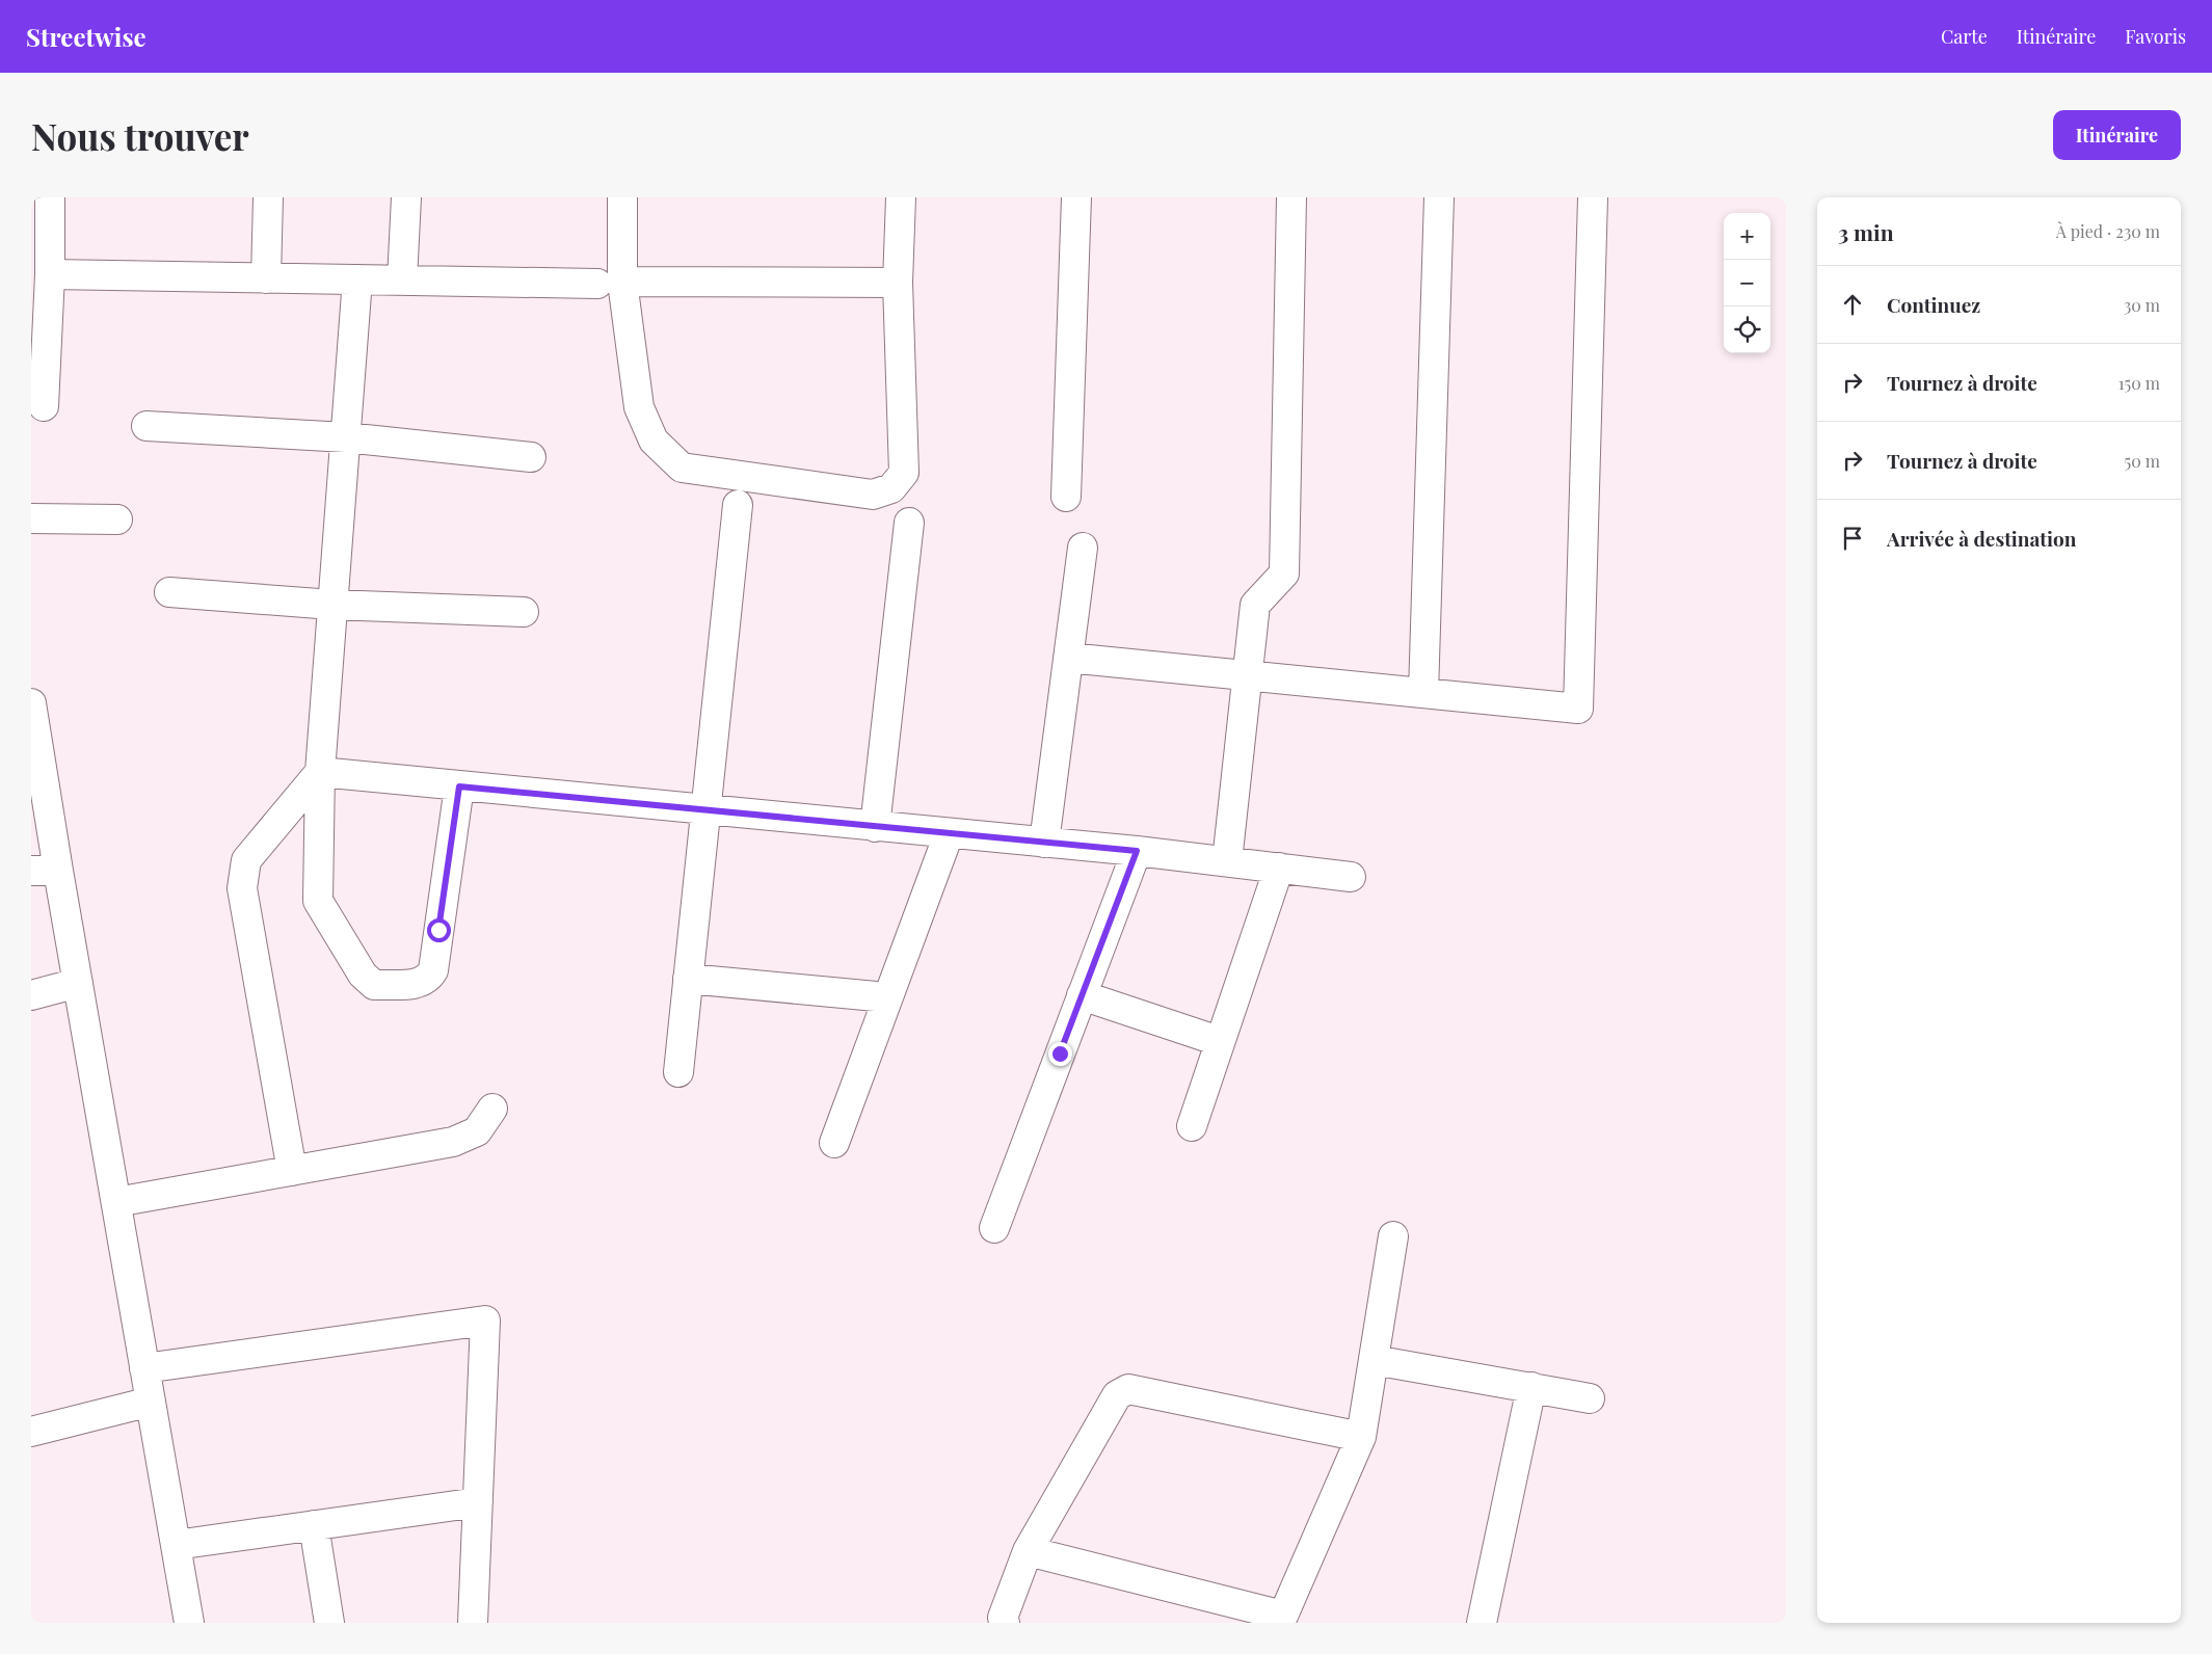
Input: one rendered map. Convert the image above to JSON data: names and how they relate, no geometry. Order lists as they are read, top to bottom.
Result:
{
  "page": {
    "header": "Streetwise",
    "nav": ["Carte", "Itinéraire", "Favoris"],
    "buttons": "Itinéraire",
    "title": "Nous trouver",
    "heading": ["3 min", "À pied · 230 m"],
    "map_buttons": ["+", "−"],
    "list": [
      ["Continuez", "30 m"],
      ["Tournez à droite", "150 m"],
      ["Tournez à droite", "50 m"],
      "Arrivée à destination"
    ]
  }
}
